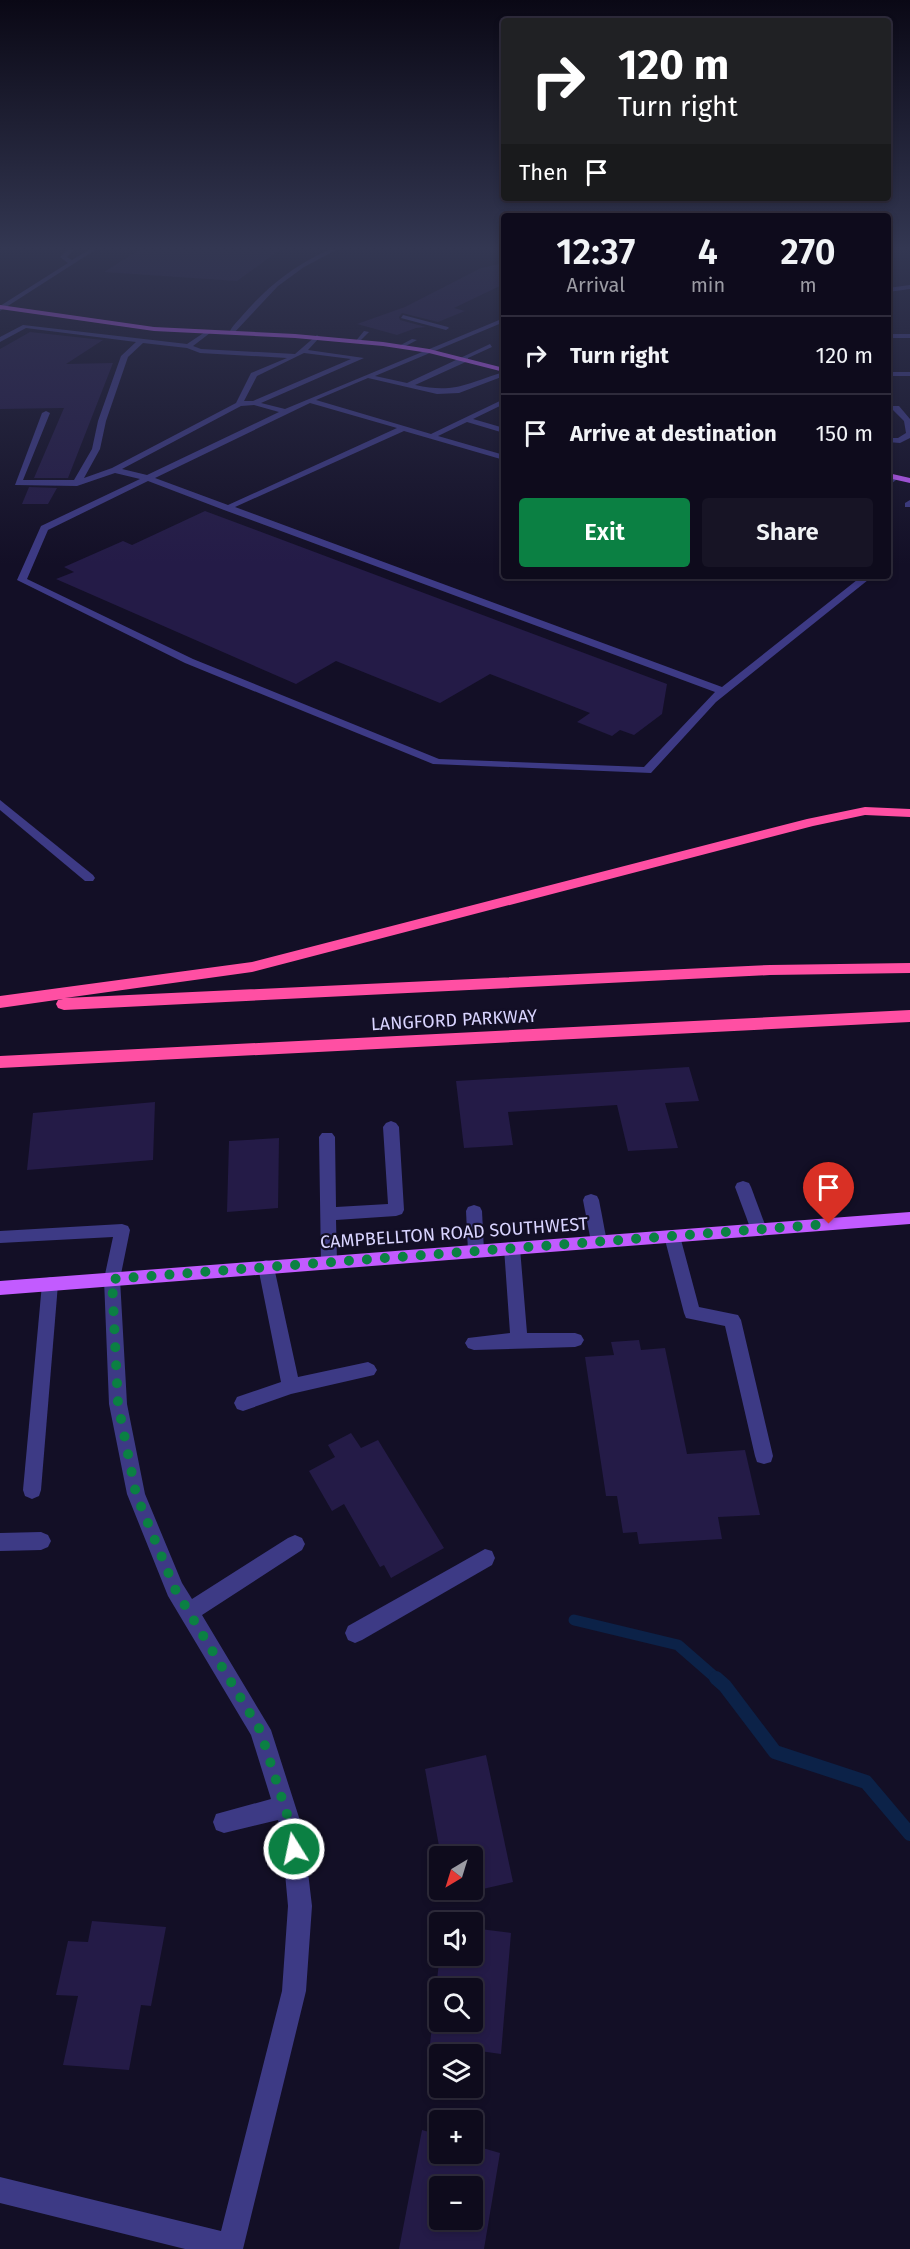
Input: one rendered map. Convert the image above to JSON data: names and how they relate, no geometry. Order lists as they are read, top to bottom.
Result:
{
  "streets": {
    "highway": ["LANGFORD PARKWAY"],
    "main road": ["CAMPBELLTON ROAD SOUTHWEST"]
  },
  "north": "bottom left",
  "page": {
    "turn": ["120 m", "Turn right"],
    "then": "Then",
    "eta": [
      "12:37",
      "Arrival",
      "4",
      "min",
      "270",
      "m"
    ],
    "list": [
      {
        "name": "Turn right",
        "value": "120 m"
      },
      {
        "name": "Arrive at destination",
        "value": "150 m"
      }
    ],
    "buttons": ["Exit", "Share"],
    "map_buttons": ["+", "−"]
  }
}
